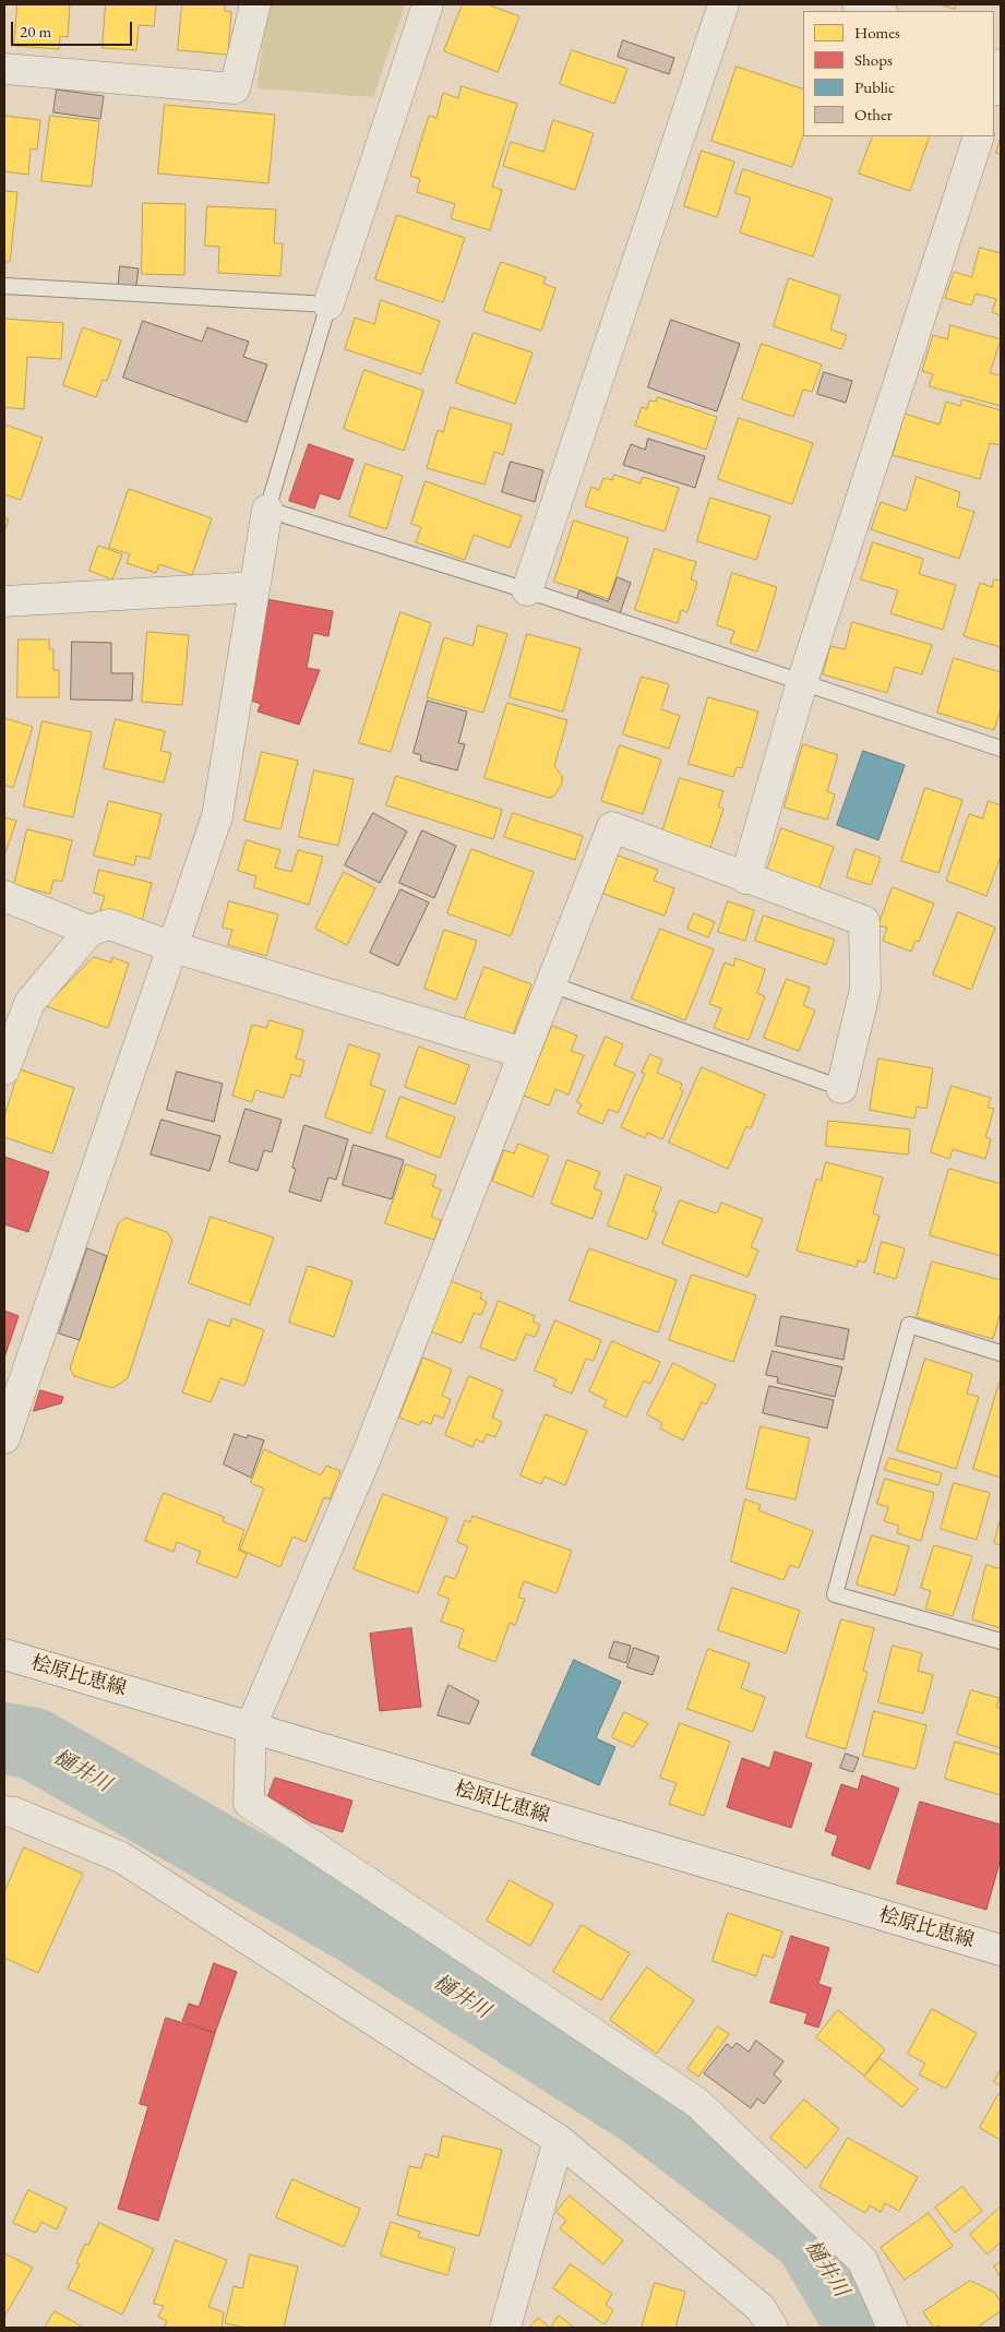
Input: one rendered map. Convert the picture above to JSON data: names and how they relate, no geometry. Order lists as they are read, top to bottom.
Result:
{
  "streets": {
    "street": ["桧原比恵線"]
  },
  "water": ["樋井川"],
  "legend": [
    "Homes",
    "Shops",
    "Public",
    "Other"
  ],
  "scale_bar": "20 m"
}
